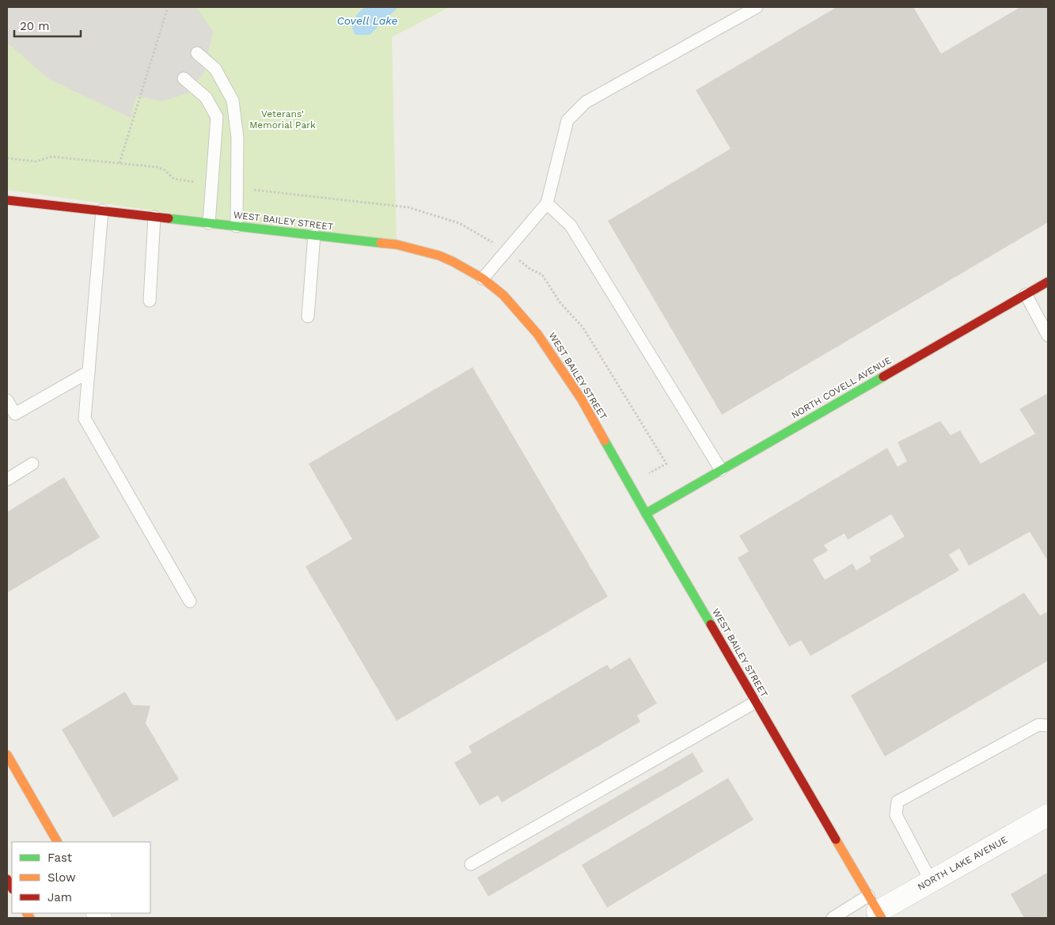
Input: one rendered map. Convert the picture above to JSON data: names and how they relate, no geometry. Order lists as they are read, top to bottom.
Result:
{
  "streets": {
    "main road": ["WEST BAILEY STREET", "NORTH COVELL AVENUE"],
    "street": ["NORTH LAKE AVENUE"]
  },
  "crossings": [
    ["WEST BAILEY STREET", "NORTH COVELL AVENUE"],
    ["WEST BAILEY STREET", "NORTH LAKE AVENUE"]
  ],
  "water": ["Covell Lake"],
  "parks": ["Veterans' Memorial Park"],
  "legend": ["Fast", "Slow", "Jam"],
  "scale_bar": "20 m"
}
